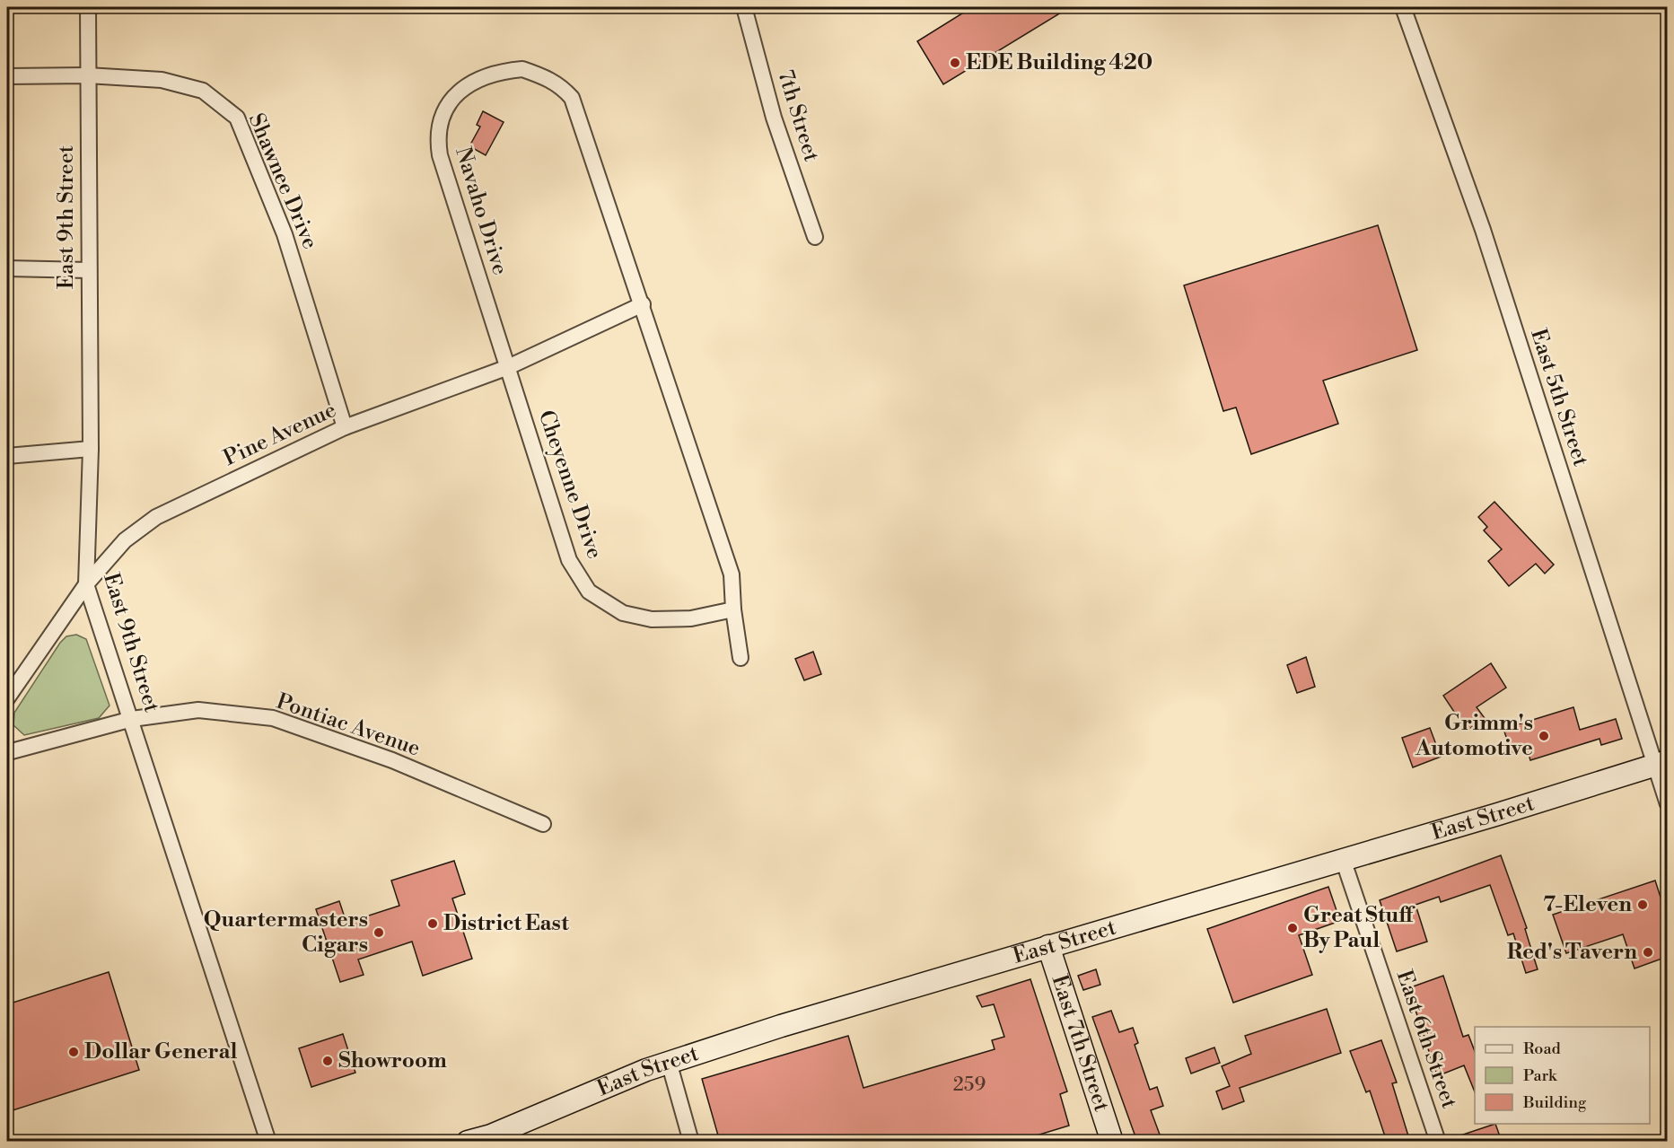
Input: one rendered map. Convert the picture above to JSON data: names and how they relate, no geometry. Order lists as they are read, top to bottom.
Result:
{
  "streets": {
    "main road": ["East Street", "East 7th Street"],
    "street": [
      "7th Street",
      "Shawnee Drive",
      "Navaho Drive",
      "East 9th Street",
      "East 5th Street",
      "Pine Avenue",
      "Cheyenne Drive",
      "Pontiac Avenue",
      "East 6th Street"
    ]
  },
  "crossings": [
    ["Shawnee Drive", "East 9th Street"],
    ["Shawnee Drive", "Pine Avenue"],
    ["Navaho Drive", "Pine Avenue"],
    ["Navaho Drive", "Cheyenne Drive"],
    ["East 9th Street", "Pine Avenue"],
    ["East 9th Street", "Pontiac Avenue"],
    ["East 5th Street", "East Street"],
    ["Pine Avenue", "Cheyenne Drive"],
    ["East Street", "East 6th Street"],
    ["East Street", "East 7th Street"]
  ],
  "places": [
    "EDE Building 420",
    "Grimm's Automotive",
    "7-Eleven",
    "District East",
    "Great Stuff By Paul",
    "Quartermasters Cigars",
    "Red's Tavern",
    "Dollar General",
    "Showroom"
  ],
  "house_numbers": ["259"],
  "legend": ["Road", "Park", "Building"]
}
